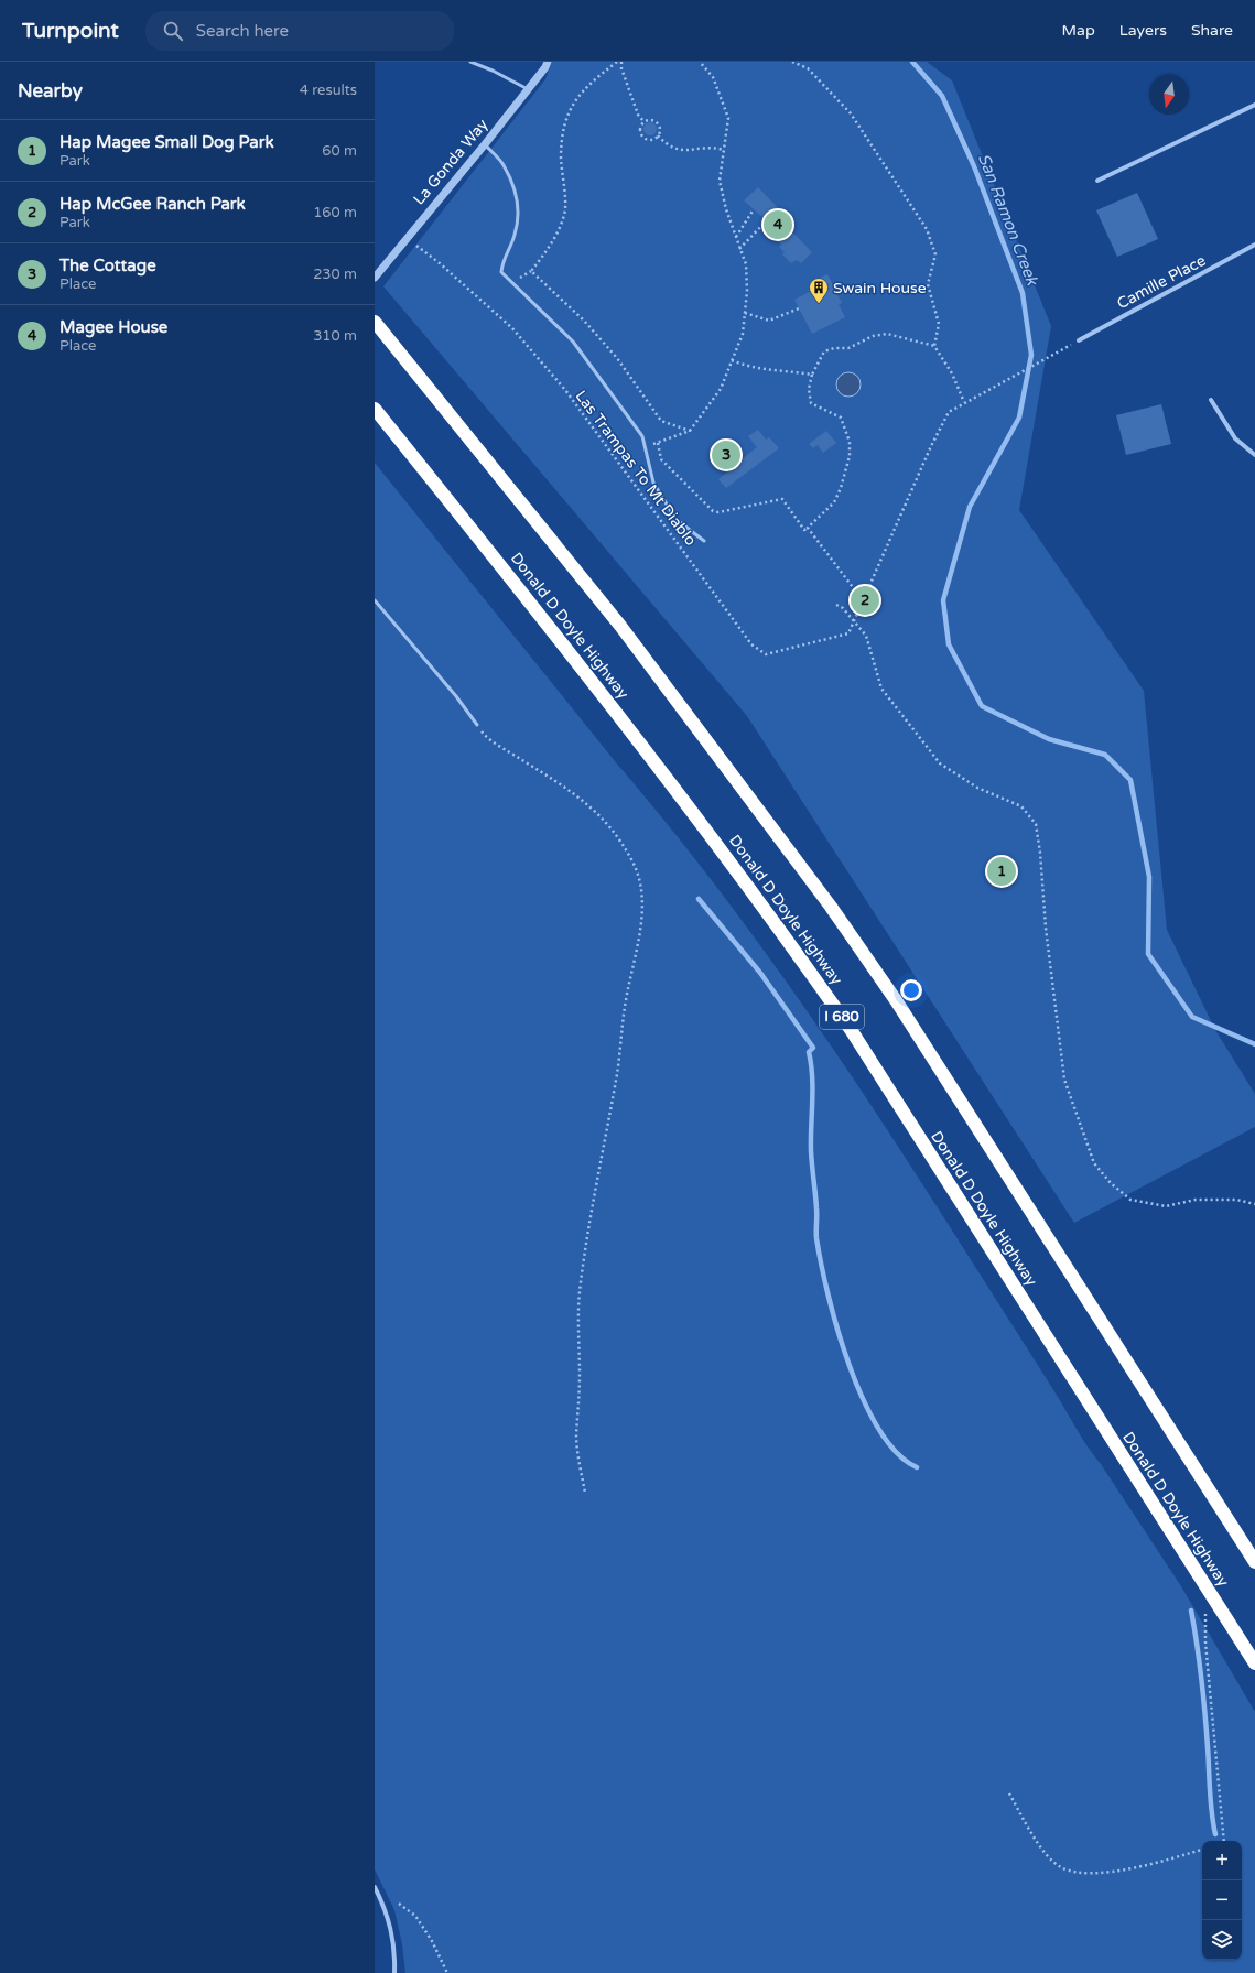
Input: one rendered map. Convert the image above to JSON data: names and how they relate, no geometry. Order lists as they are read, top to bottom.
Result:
{
  "streets": {
    "highway": ["Donald D Doyle Highway", "I 680"],
    "street": ["La Gonda Way", "Camille Place"],
    "path": ["Las Trampas To Mt Diablo"]
  },
  "crossings": [
    ["La Gonda Way", "Las Trampas To Mt Diablo"]
  ],
  "water": ["San Ramon Creek"],
  "places": {
    "building": ["Swain House"]
  },
  "north": "bottom",
  "page": {
    "header": "Turnpoint",
    "search": "Search here",
    "nav": ["Map", "Layers", "Share"],
    "heading": ["Nearby", "4 results"],
    "list": [
      {
        "mark": "1",
        "name": "Hap Magee Small Dog Park",
        "note": "Park",
        "value": "60 m"
      },
      {
        "mark": "2",
        "name": "Hap McGee Ranch Park",
        "note": "Park",
        "value": "160 m"
      },
      {
        "mark": "3",
        "name": "The Cottage",
        "note": "Place",
        "value": "230 m"
      },
      {
        "mark": "4",
        "name": "Magee House",
        "note": "Place",
        "value": "310 m"
      }
    ],
    "pins": [
      "4",
      "3",
      "2",
      "1"
    ],
    "map_buttons": ["+", "−"]
  }
}
